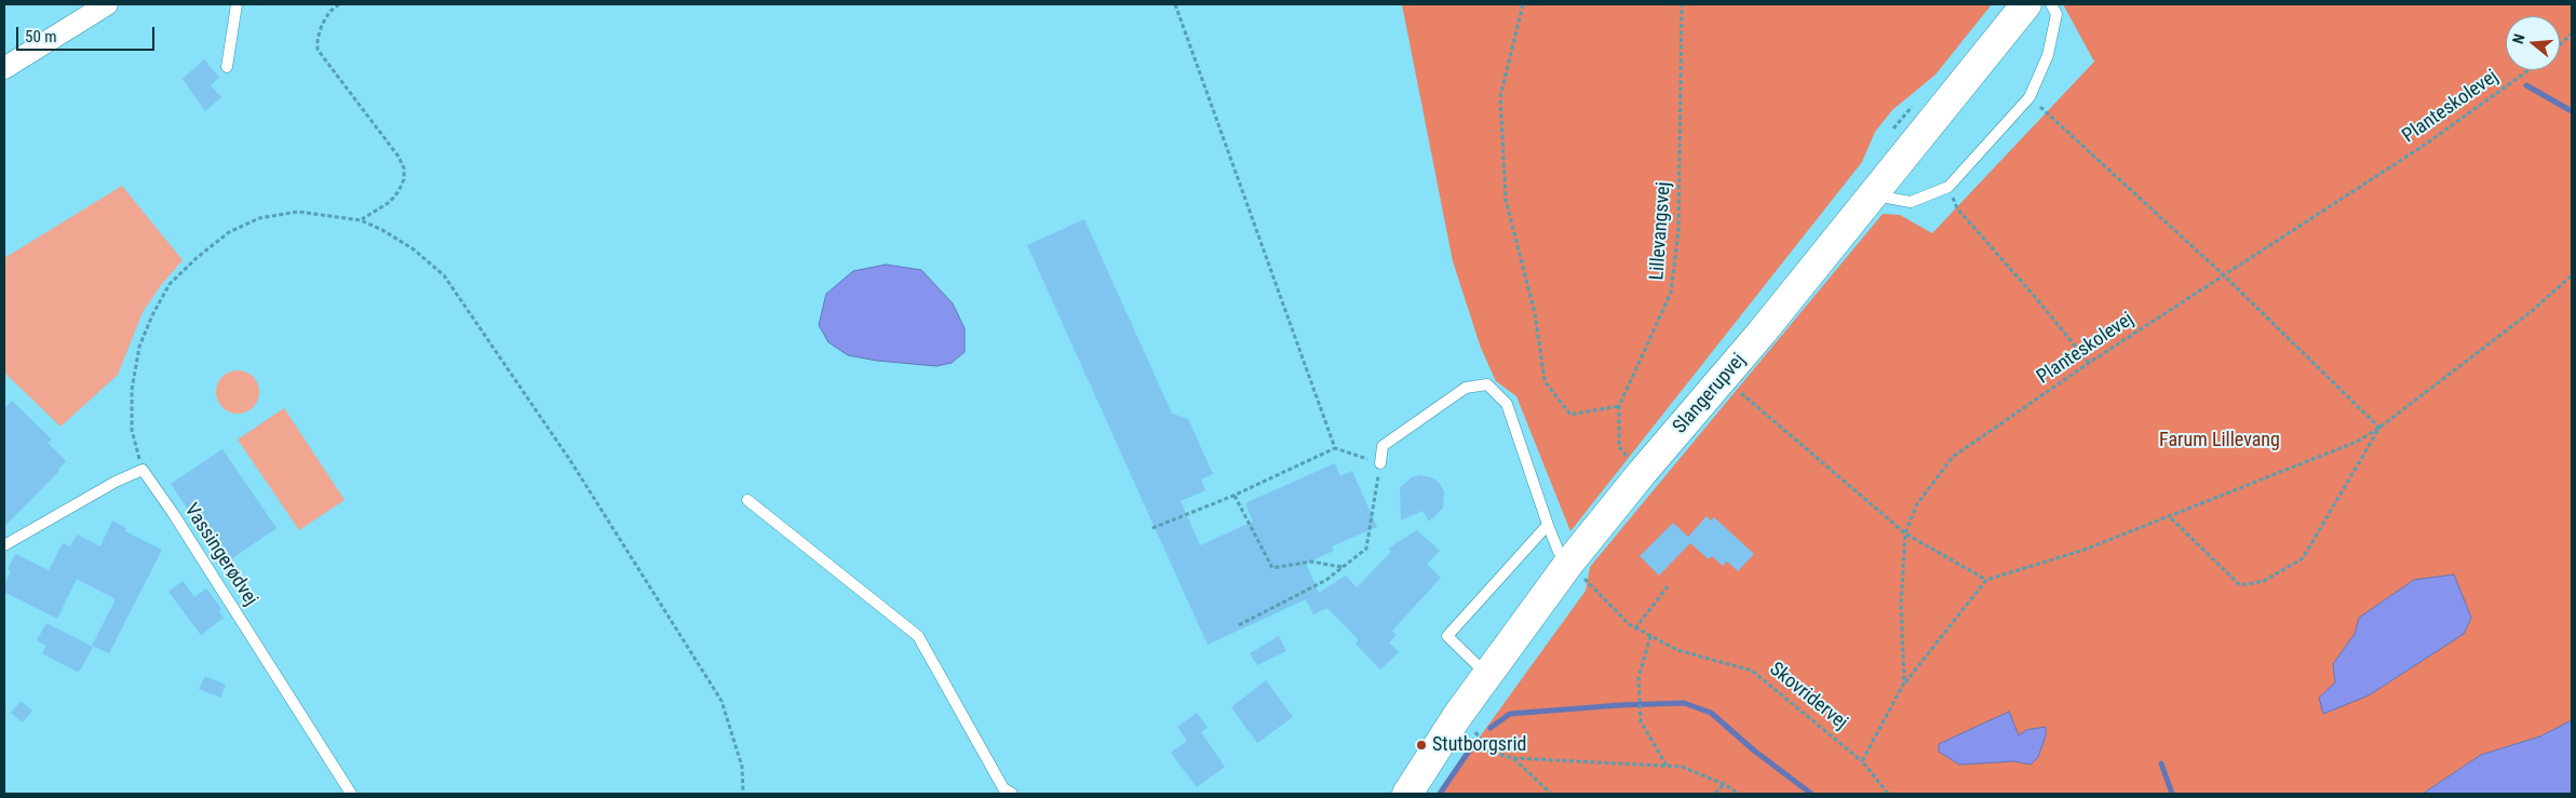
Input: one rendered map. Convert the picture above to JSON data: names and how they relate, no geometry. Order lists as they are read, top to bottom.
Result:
{
  "streets": {
    "main road": ["Slangerupvej"],
    "lane": ["Vassingerødvej"],
    "path": ["Planteskolevej", "Lillevangsvej", "Skovridervej"]
  },
  "crossings": [
    ["Lillevangsvej", "Slangerupvej"],
    ["Slangerupvej", "Skovridervej"]
  ],
  "parks": ["Farum Lillevang"],
  "places": ["Stutborgsrid"],
  "scale_bar": "50 m",
  "north": "left"
}
